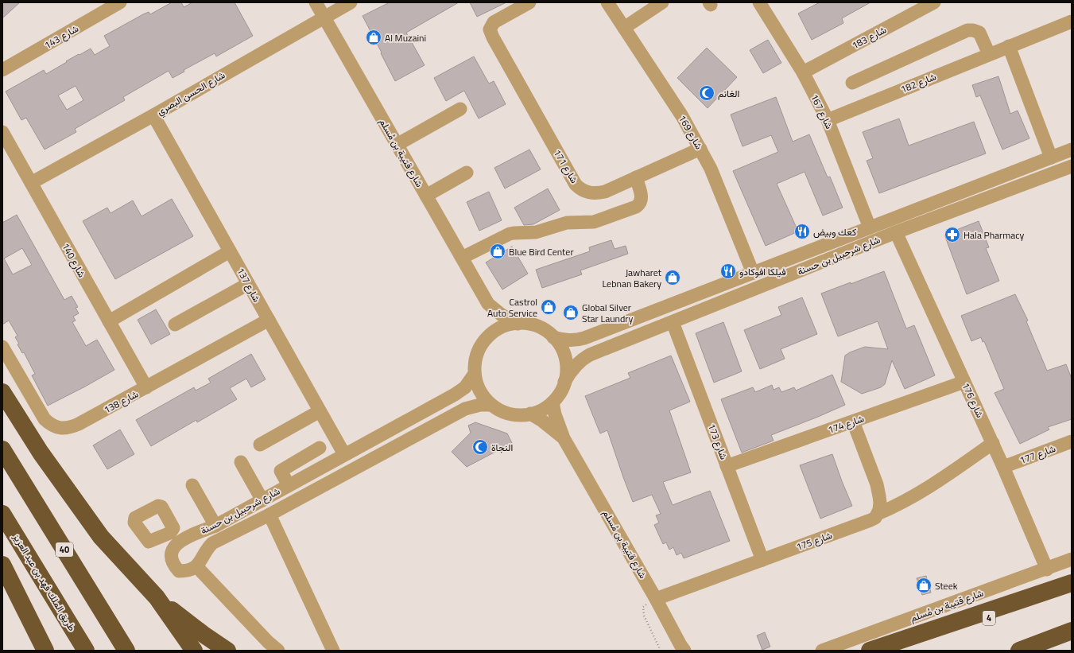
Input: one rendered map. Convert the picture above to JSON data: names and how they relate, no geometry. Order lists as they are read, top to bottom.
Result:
{
  "streets": {
    "highway": ["40", "طريق الملك فهد بن عبد العزيز", "4"],
    "street": [
      "شارع 143",
      "شارع 183",
      "شارع 182",
      "شارع الحسن البصري",
      "شارع 167",
      "شارع 169",
      "شارع قتيبة بن مُسلم",
      "شارع 171",
      "شارع شرحبيل بن حسنة",
      "شارع 140",
      "شارع 137",
      "شارع 176",
      "شارع 138",
      "شارع 174",
      "شارع 173",
      "شارع 177",
      "شارع 175"
    ]
  },
  "crossings": [
    ["شارع 183", "شارع 167"],
    ["شارع 182", "شارع 167"],
    ["شارع الحسن البصري", "شارع قتيبة بن مُسلم"],
    ["شارع الحسن البصري", "شارع 140"],
    ["شارع الحسن البصري", "شارع 137"],
    ["شارع 167", "شارع شرحبيل بن حسنة"],
    ["شارع 169", "شارع 171"],
    ["شارع 169", "شارع شرحبيل بن حسنة"],
    ["شارع قتيبة بن مُسلم", "شارع شرحبيل بن حسنة"],
    ["شارع قتيبة بن مُسلم", "شارع 176"],
    ["شارع قتيبة بن مُسلم", "شارع 175"],
    ["شارع شرحبيل بن حسنة", "شارع 137"],
    ["شارع شرحبيل بن حسنة", "شارع 176"],
    ["شارع شرحبيل بن حسنة", "شارع 173"],
    ["شارع 140", "شارع 138"],
    ["شارع 137", "شارع 138"],
    ["شارع 176", "شارع 174"],
    ["شارع 176", "شارع 177"],
    ["شارع 176", "شارع 175"],
    ["شارع 174", "شارع 173"],
    ["شارع 173", "شارع 175"]
  ],
  "places": {
    "shop": [
      "Al Muzaini",
      "Blue Bird Center",
      "Jawharet Lebnan Bakery",
      "Castrol Auto Service",
      "Global Silver Star Laundry",
      "Steek"
    ],
    "mosque": ["الغانم", "النجاة"],
    "restaurant": ["كعك وبيض", "فيلكا افوكادو"],
    "pharmacy": ["Hala Pharmacy"]
  }
}
